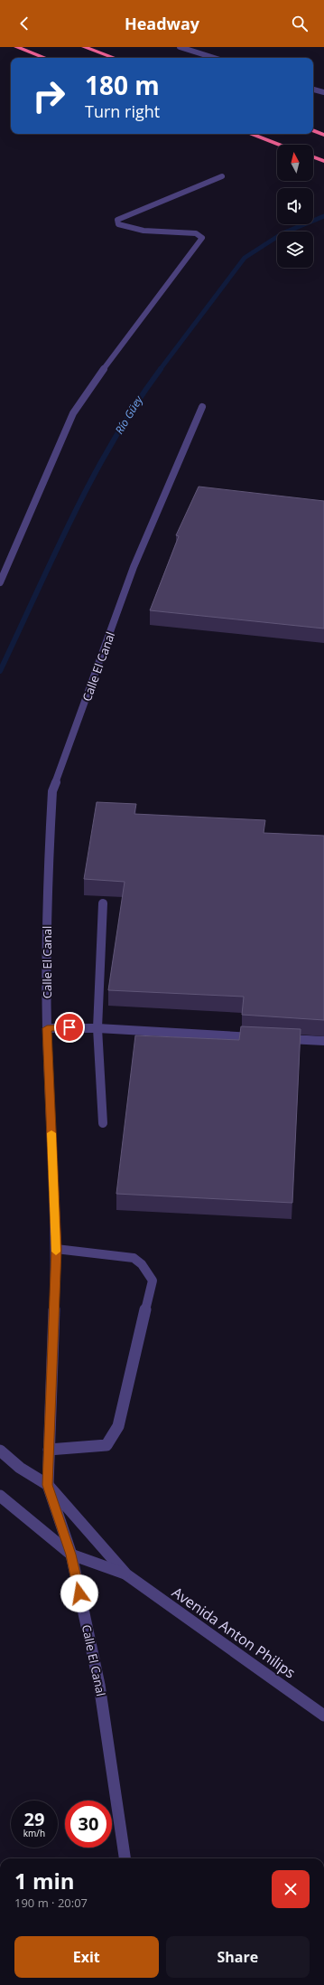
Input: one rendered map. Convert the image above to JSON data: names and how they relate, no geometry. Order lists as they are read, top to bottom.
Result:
{
  "streets": {
    "street": ["Calle El Canal", "Avenida Anton Philips"]
  },
  "crossings": [
    ["Calle El Canal", "Avenida Anton Philips"]
  ],
  "water": ["Río Güey"],
  "north": "top",
  "page": {
    "header": "Headway",
    "turn": ["180 m", "Turn right"],
    "speed": "29 km/h",
    "limit": "30",
    "heading": ["1 min", "190 m · 20:07"],
    "buttons": ["Exit", "Share"]
  }
}
